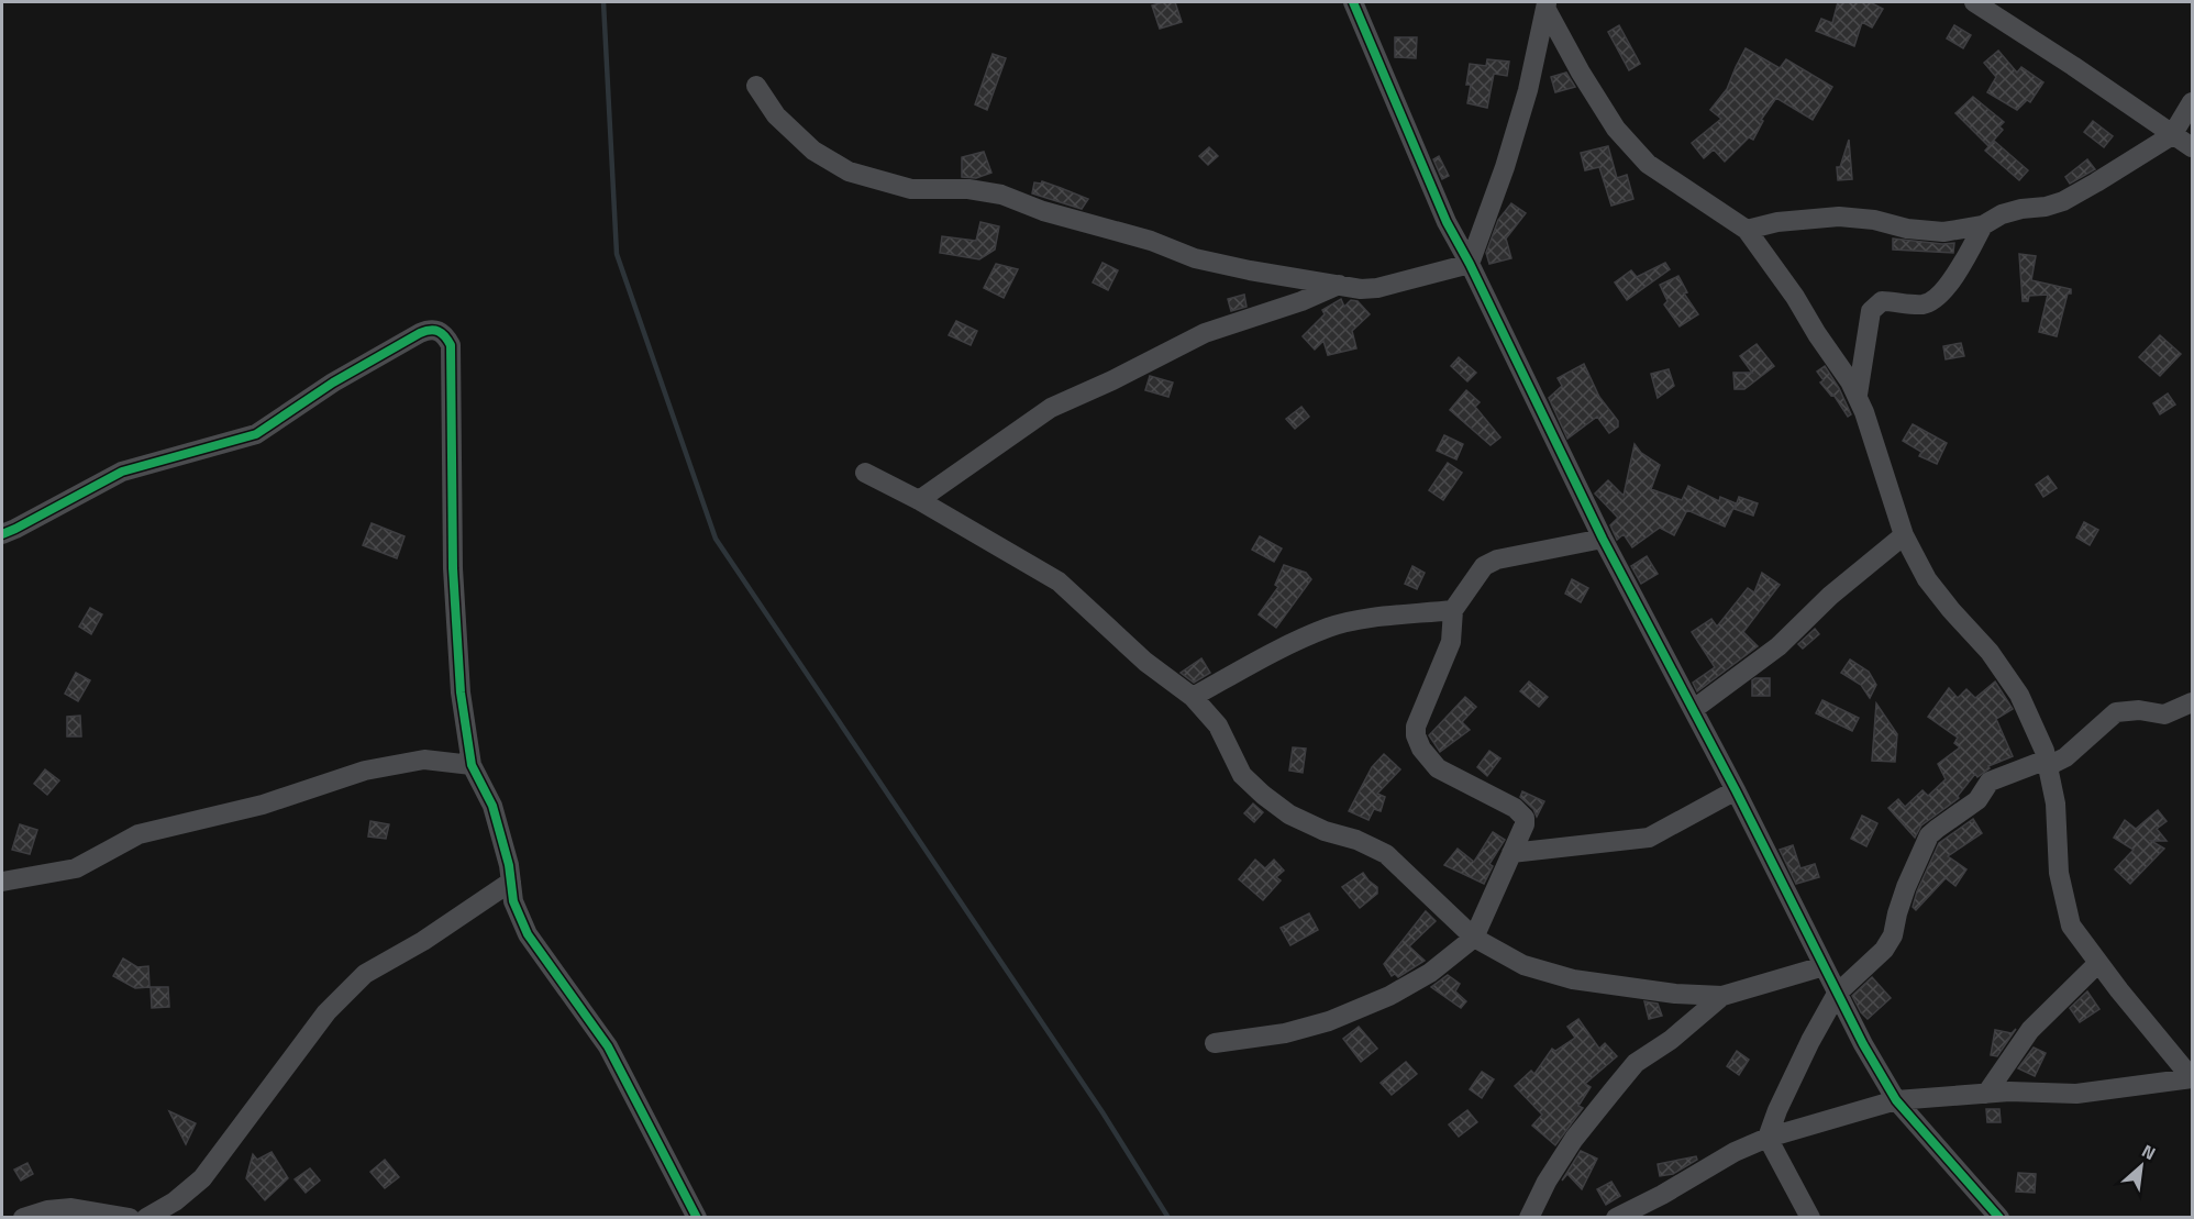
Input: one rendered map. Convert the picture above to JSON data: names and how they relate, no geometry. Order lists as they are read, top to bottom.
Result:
{
  "north": "top right"
}
